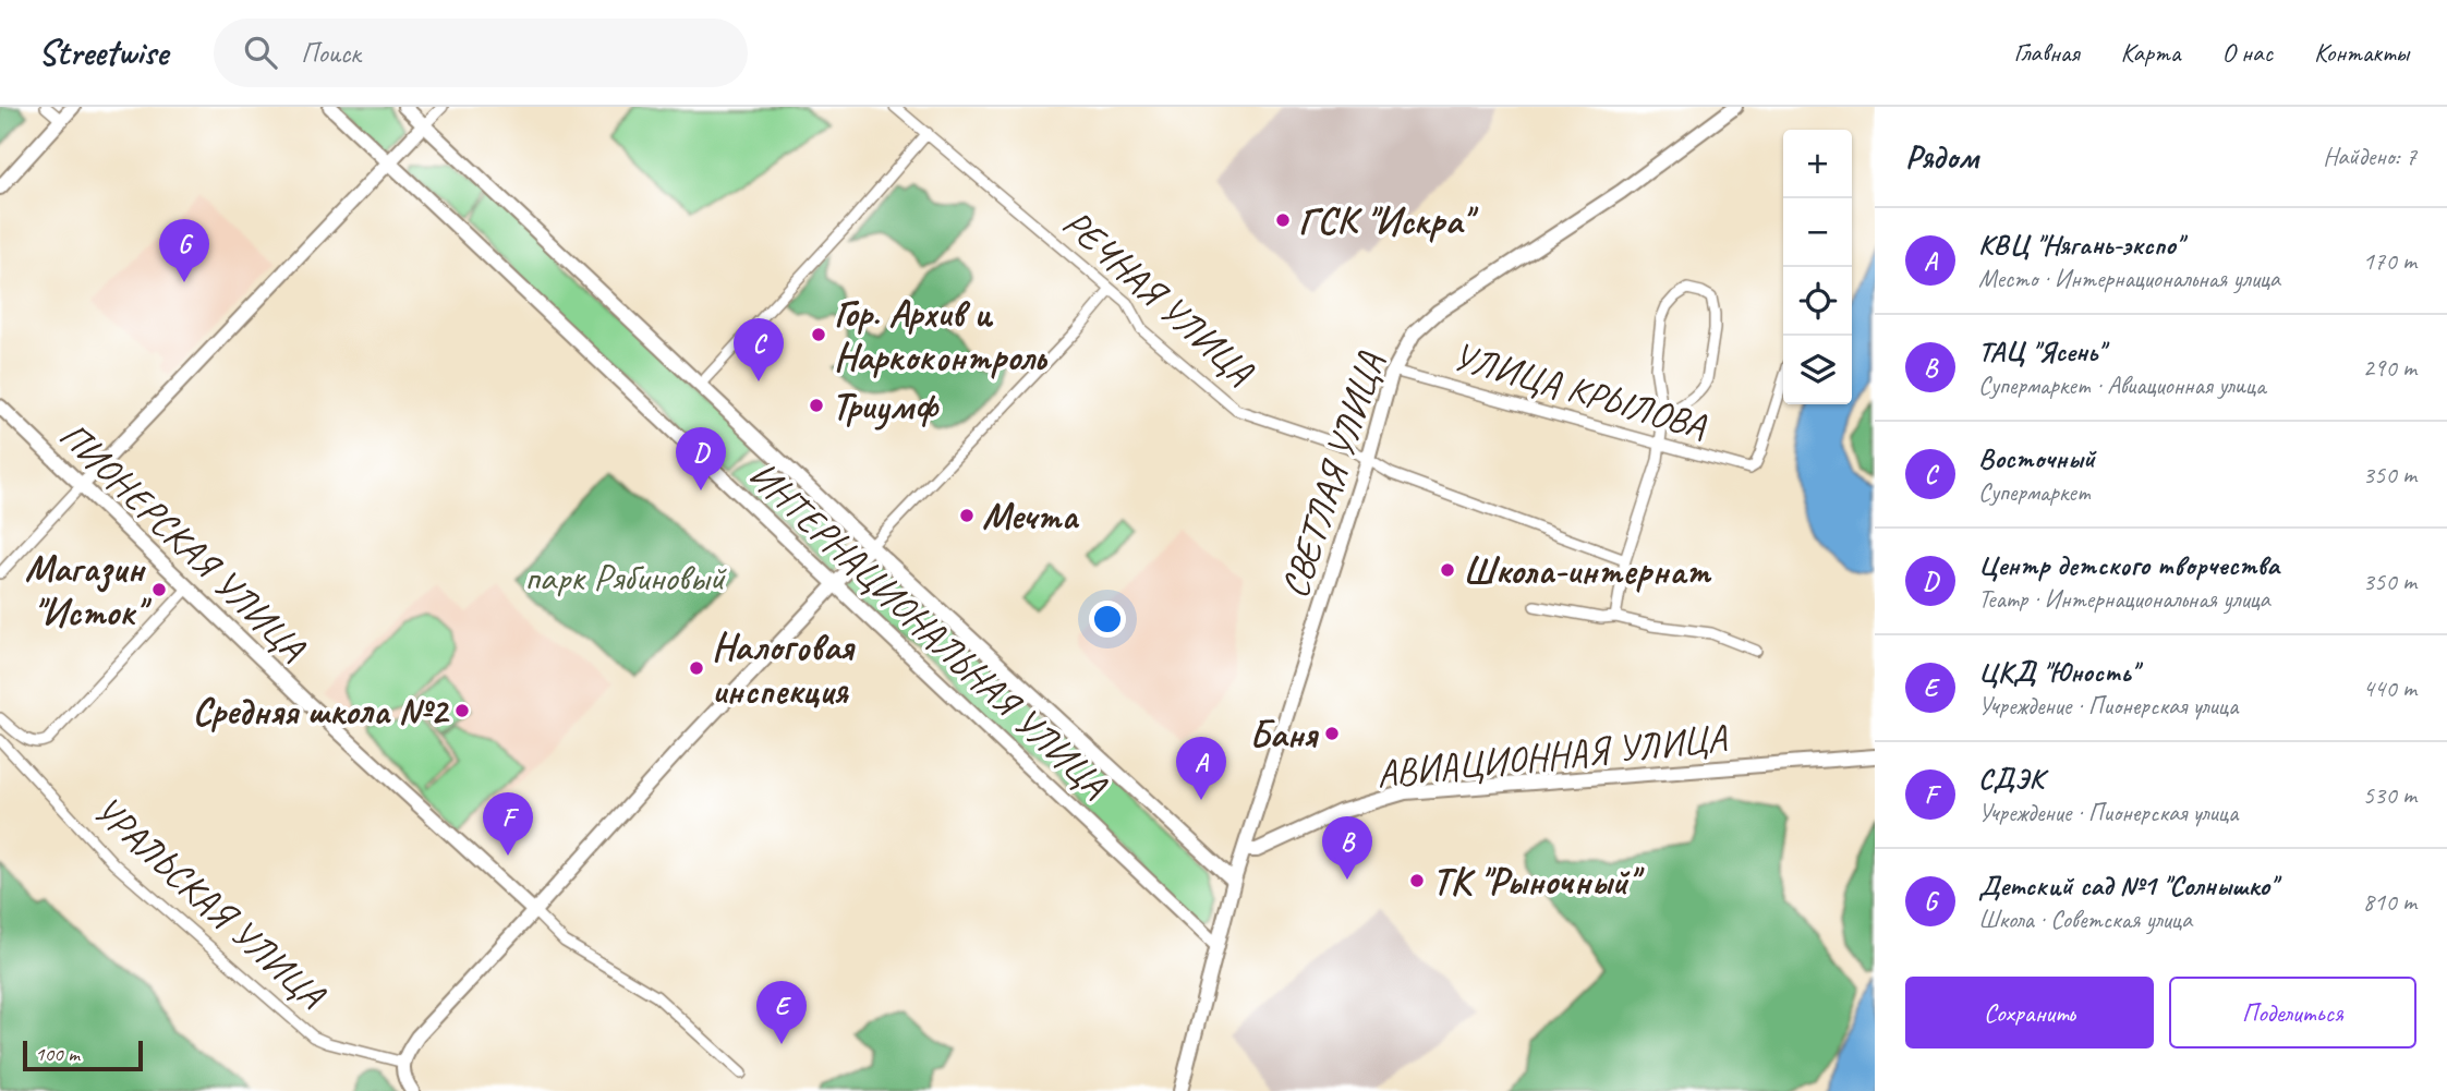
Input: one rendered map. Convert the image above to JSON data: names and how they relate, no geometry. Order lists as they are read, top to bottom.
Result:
{
  "streets": {
    "street": [
      "РЕЧНАЯ УЛИЦА",
      "УЛИЦА КРЫЛОВА",
      "СВЕТЛАЯ УЛИЦА",
      "ПИОНЕРСКАЯ УЛИЦА",
      "ИНТЕРНАЦИОНАЛЬНАЯ УЛИЦА",
      "АВИАЦИОННАЯ УЛИЦА",
      "УРАЛЬСКАЯ УЛИЦА"
    ]
  },
  "crossings": [
    ["РЕЧНАЯ УЛИЦА", "СВЕТЛАЯ УЛИЦА"],
    ["УЛИЦА КРЫЛОВА", "СВЕТЛАЯ УЛИЦА"],
    ["СВЕТЛАЯ УЛИЦА", "ИНТЕРНАЦИОНАЛЬНАЯ УЛИЦА"],
    ["СВЕТЛАЯ УЛИЦА", "АВИАЦИОННАЯ УЛИЦА"]
  ],
  "parks": ["парк Рябиновый"],
  "places": [
    "ГСК \"Искра\"",
    "Гор. Архив и Наркоконтроль",
    "Триумф",
    "Мечта",
    "Школа-интернат",
    "Магазин \"Исток\"",
    "Налоговая инспекция",
    "Средняя школа №2",
    "Баня",
    "ТК \"Рыночный\""
  ],
  "scale_bar": "100 m",
  "page": {
    "header": "Streetwise",
    "search": "Поиск",
    "nav": [
      "Главная",
      "Карта",
      "О нас",
      "Контакты"
    ],
    "heading": ["Рядом", "Найдено: 7"],
    "map_buttons": ["+", "−"],
    "list": [
      {
        "mark": "A",
        "name": "КВЦ \"Нягань-экспо\"",
        "note": "Место · Интернациональная улица",
        "value": "170 m"
      },
      {
        "mark": "B",
        "name": "ТАЦ \"Ясень\"",
        "note": "Супермаркет · Авиационная улица",
        "value": "290 m"
      },
      {
        "mark": "C",
        "name": "Восточный",
        "note": "Супермаркет",
        "value": "350 m"
      },
      {
        "mark": "D",
        "name": "Центр детского творчества",
        "note": "Театр · Интернациональная улица",
        "value": "350 m"
      },
      {
        "mark": "E",
        "name": "ЦКД \"Юность\"",
        "note": "Учреждение · Пионерская улица",
        "value": "440 m"
      },
      {
        "mark": "F",
        "name": "СДЭК",
        "note": "Учреждение · Пионерская улица",
        "value": "530 m"
      },
      {
        "mark": "G",
        "name": "Детский сад №1 \"Солнышко\"",
        "note": "Школа · Советская улица",
        "value": "810 m"
      }
    ],
    "pins": [
      "G",
      "C",
      "D",
      "A",
      "F",
      "B",
      "E"
    ],
    "buttons": ["Сохранить", "Поделиться"],
    "scale": "100 m"
  }
}
